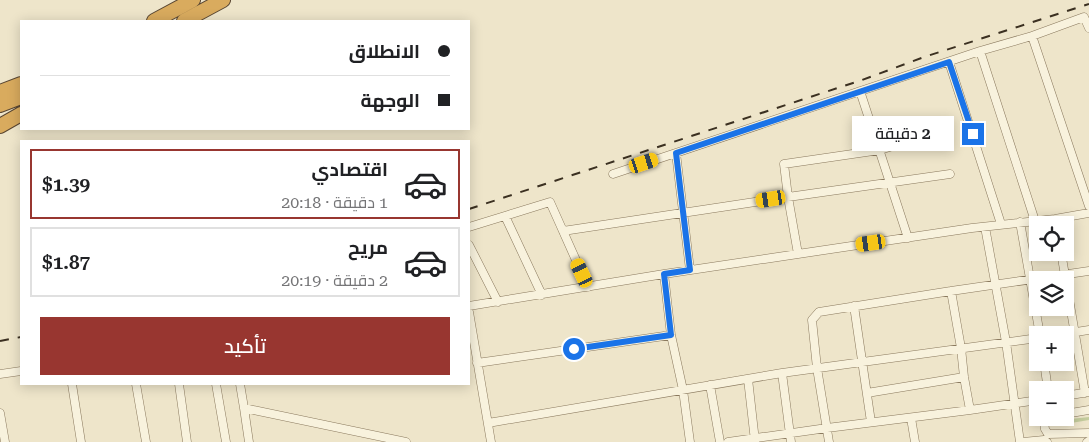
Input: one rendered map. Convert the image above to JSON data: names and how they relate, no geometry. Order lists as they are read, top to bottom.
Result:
{
  "page": {
    "banner": ["الانطلاق", "الوجهة"],
    "bubble": "2 دقيقة",
    "list": [
      {
        "name": "اقتصادي",
        "note": "1 دقيقة · 20:18",
        "value": "$1.39"
      },
      {
        "name": "مريح",
        "note": "2 دقيقة · 20:19",
        "value": "$1.87"
      }
    ],
    "map_buttons": ["+", "−"],
    "buttons": "تأكيد"
  }
}
